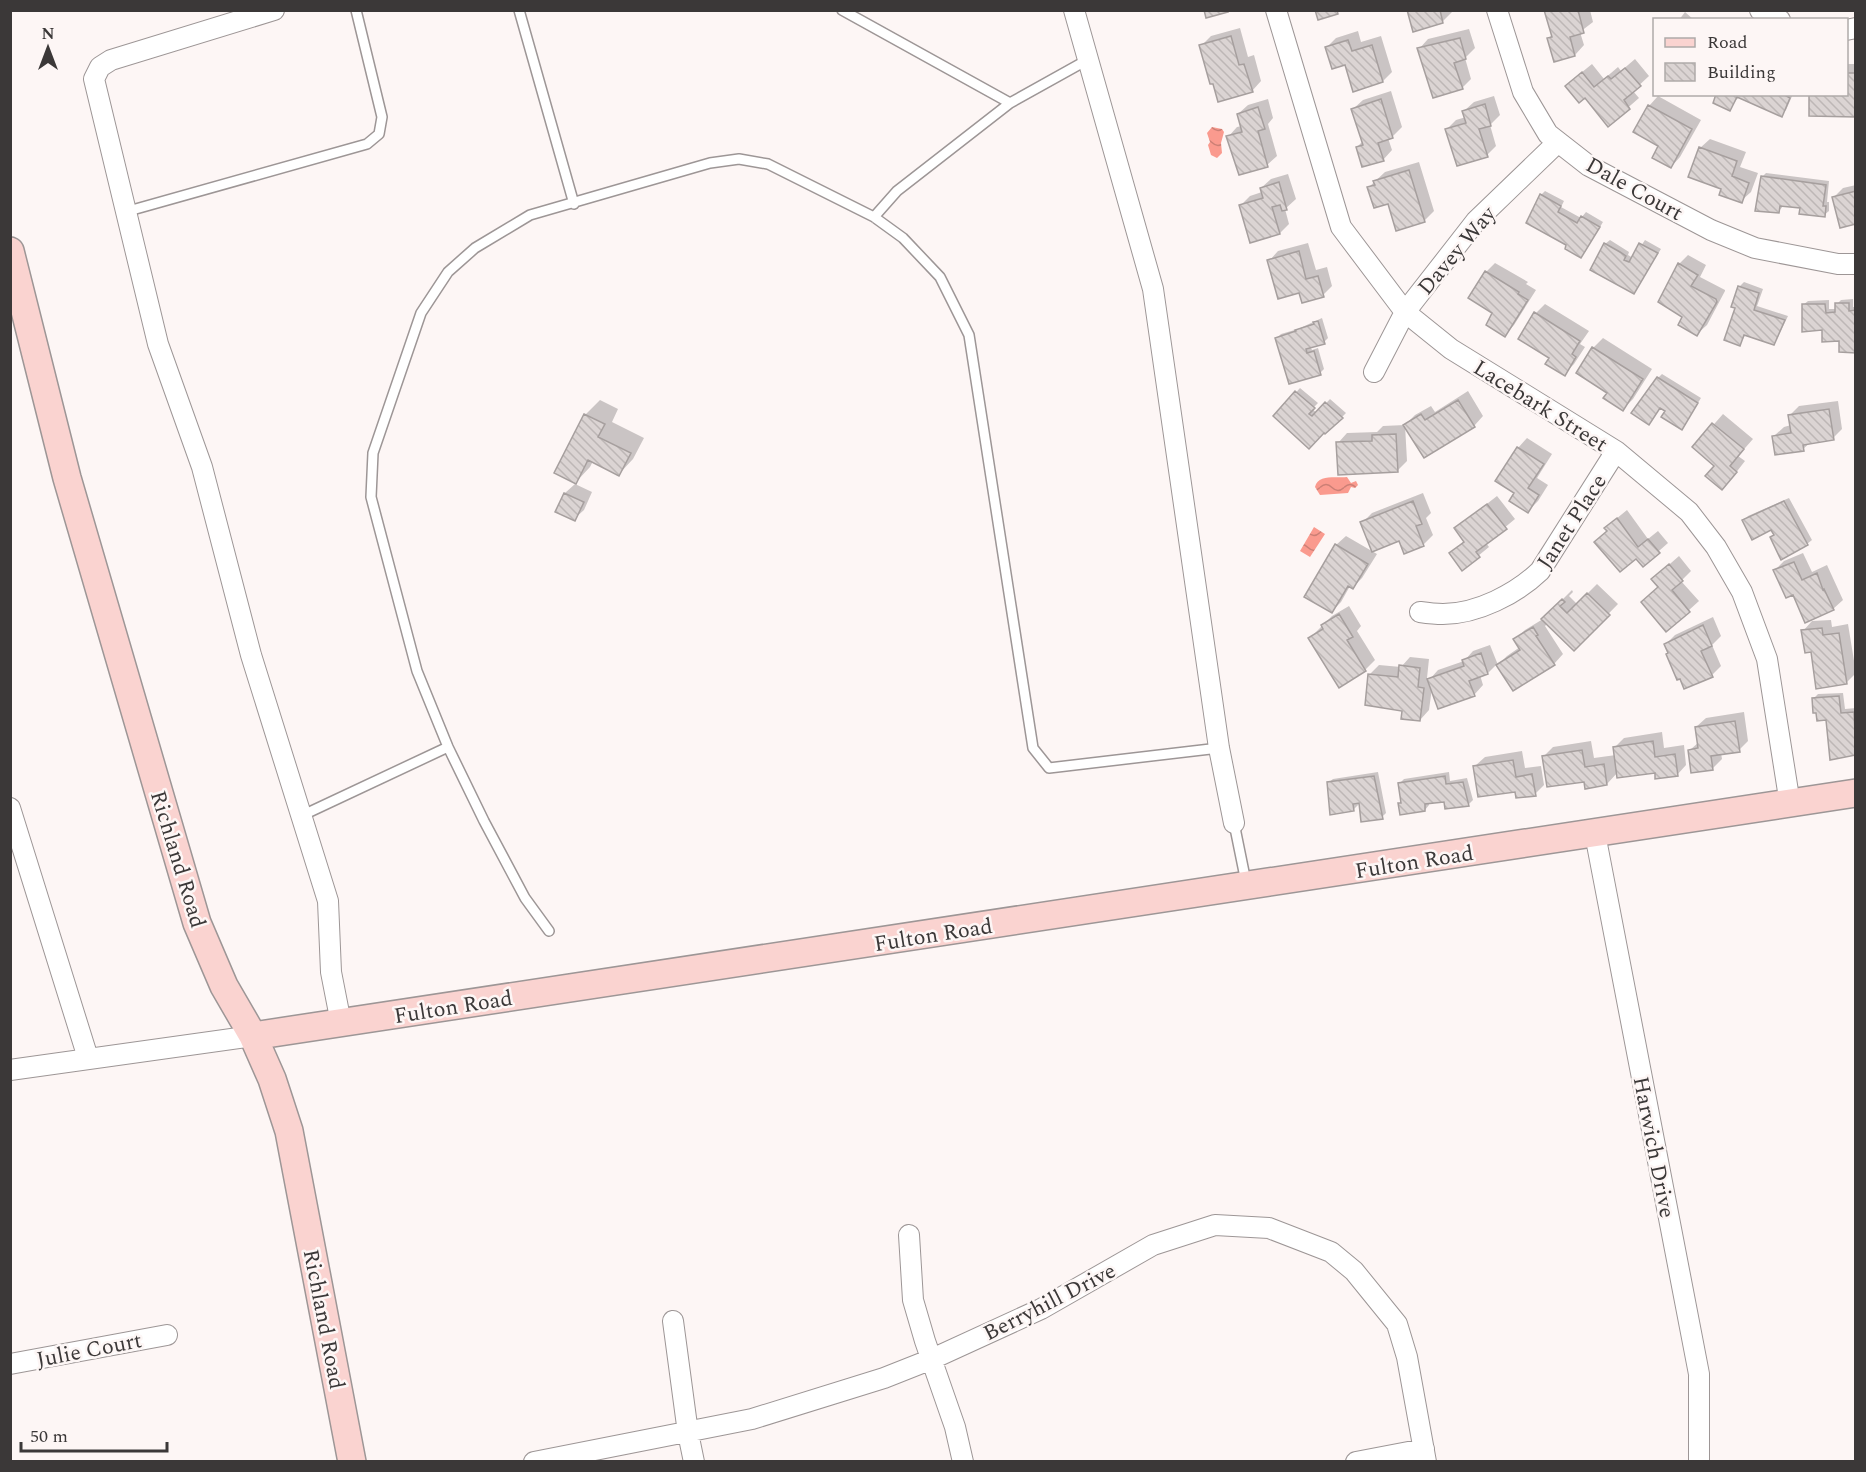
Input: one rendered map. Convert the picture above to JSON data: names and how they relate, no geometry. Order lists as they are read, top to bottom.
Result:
{
  "streets": {
    "street": [
      "Dale Court",
      "Davey Way",
      "Lacebark Street",
      "Janet Place",
      "Richland Road",
      "Fulton Road",
      "Harwich Drive",
      "Berryhill Drive",
      "Julie Court"
    ]
  },
  "crossings": [
    ["Dale Court", "Davey Way"],
    ["Davey Way", "Lacebark Street"],
    ["Lacebark Street", "Janet Place"],
    ["Lacebark Street", "Fulton Road"],
    ["Richland Road", "Fulton Road"],
    ["Fulton Road", "Harwich Drive"]
  ],
  "legend": ["Road", "Building"],
  "scale_bar": "50 m",
  "north": "top"
}
